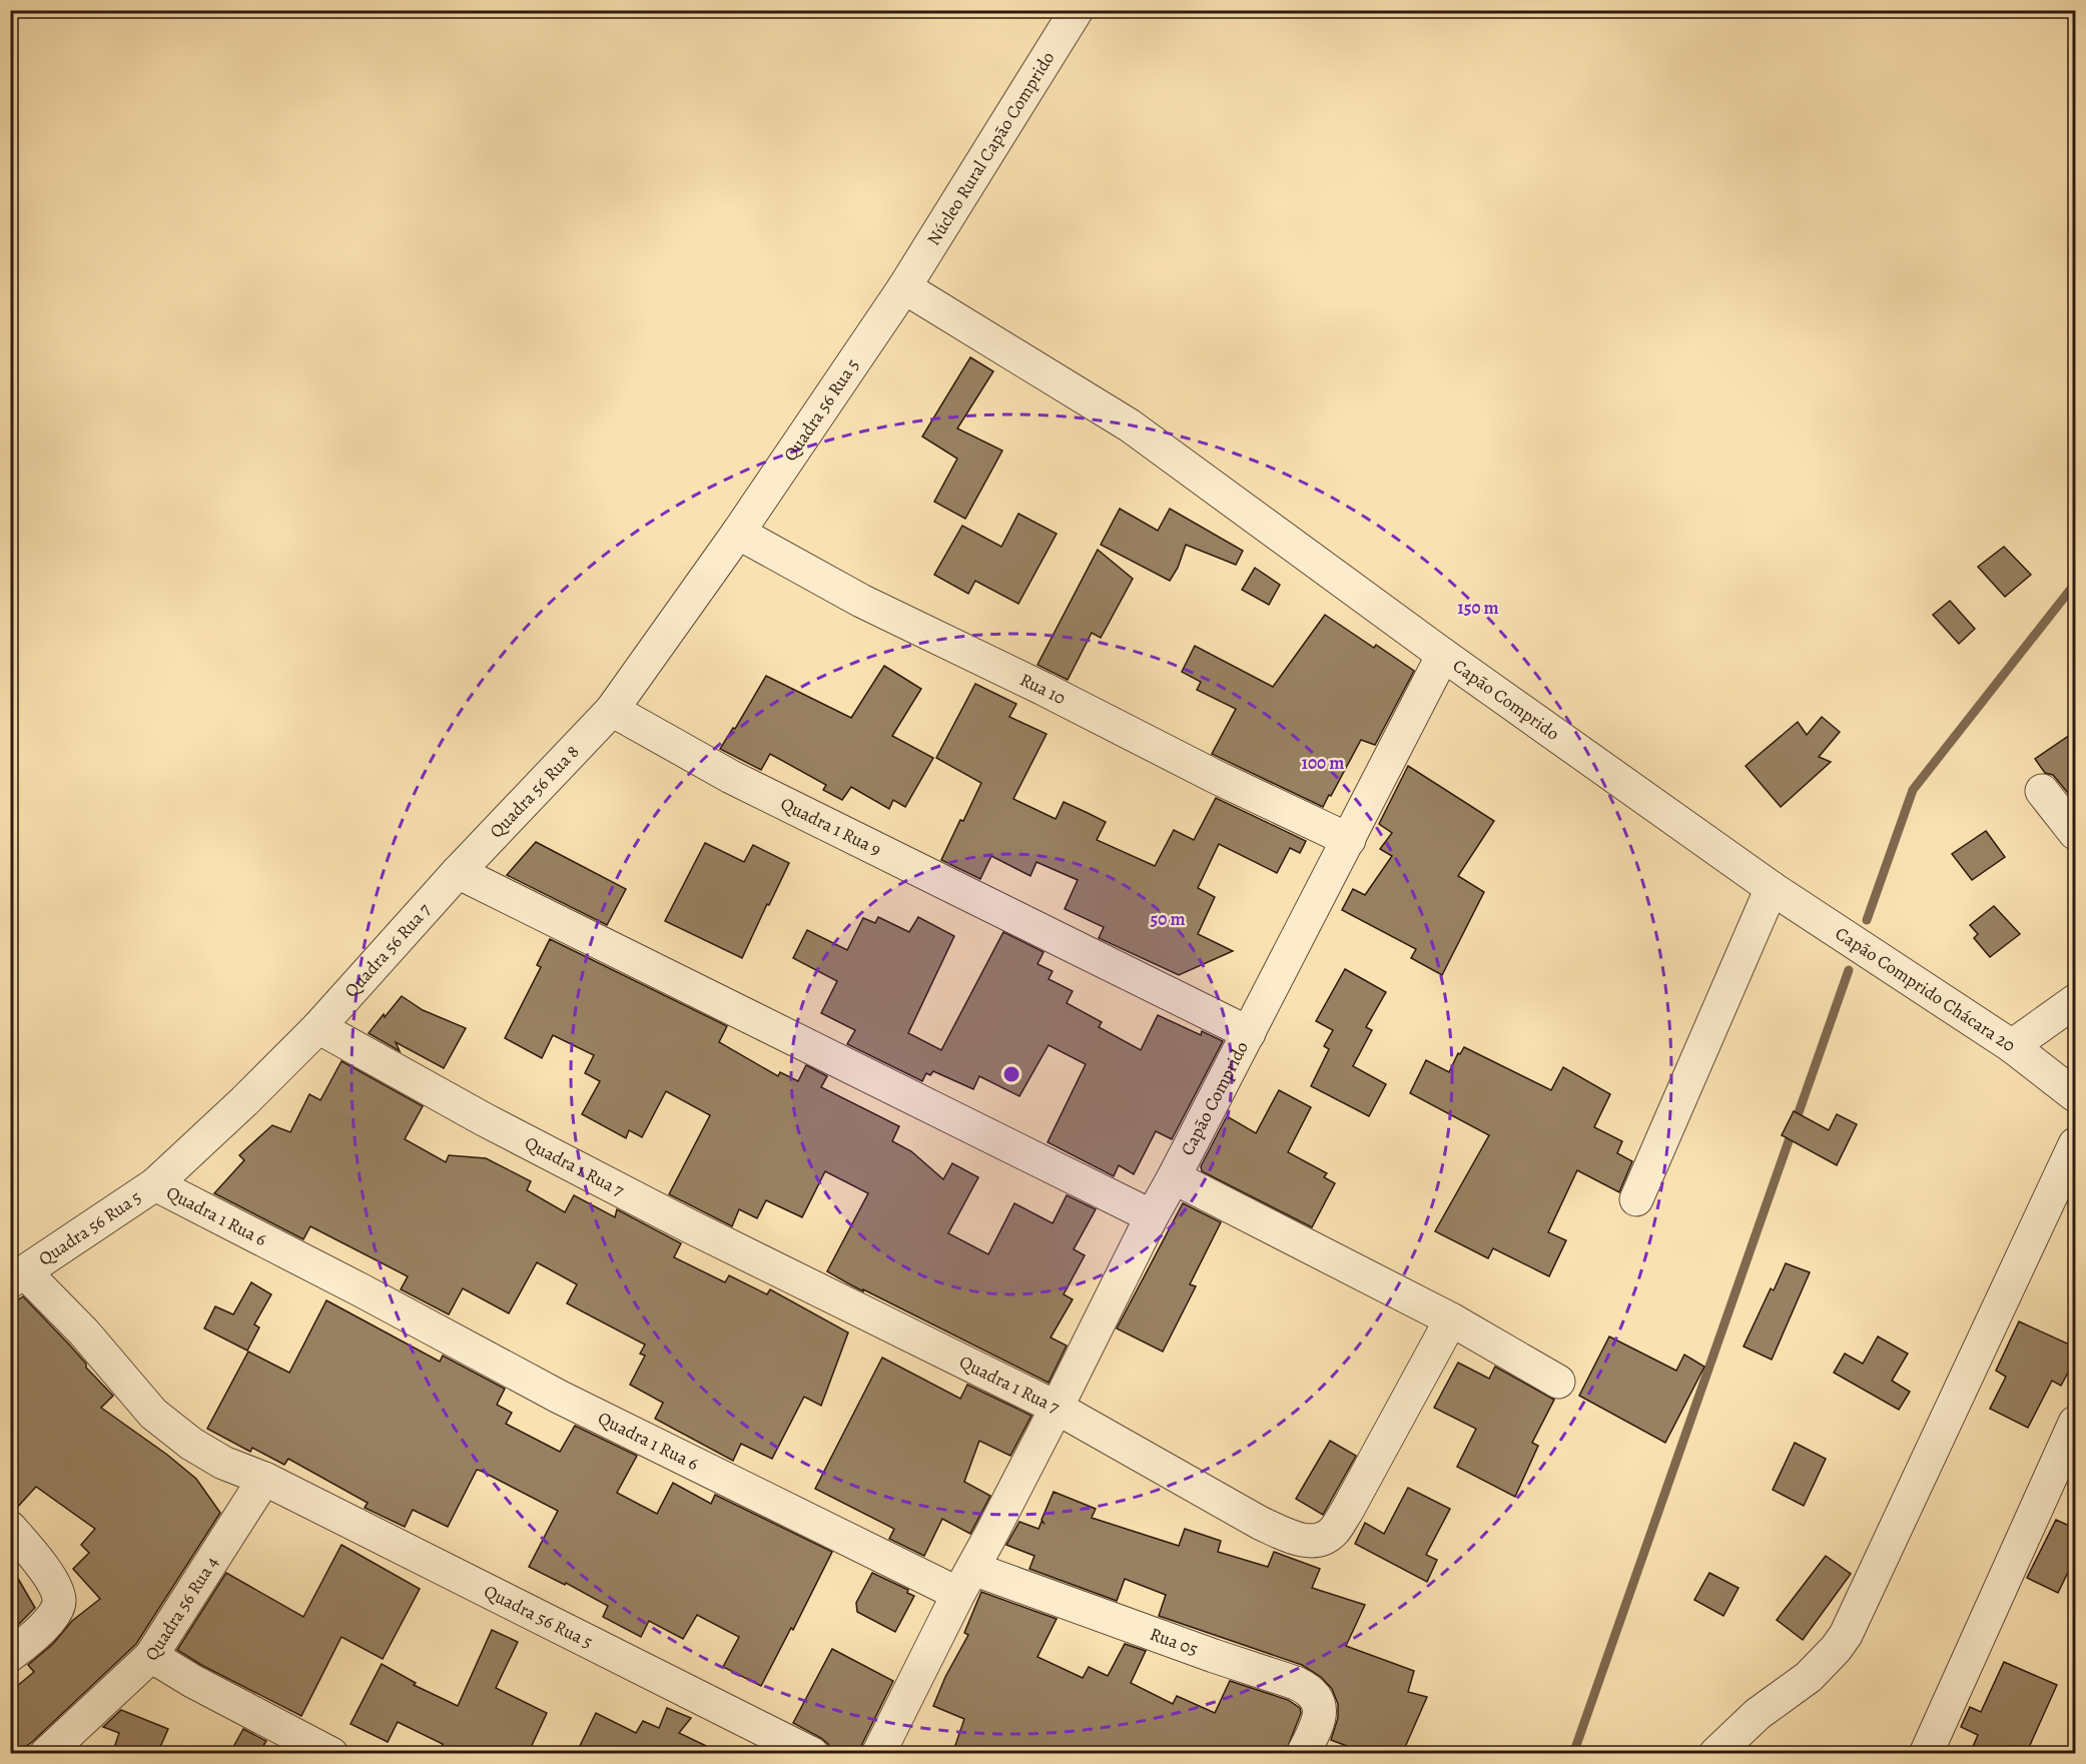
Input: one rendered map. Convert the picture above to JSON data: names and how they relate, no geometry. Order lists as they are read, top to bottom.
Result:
{
  "streets": {
    "street": [
      "Núcleo Rural Capão Comprido",
      "Quadra 56 Rua 5",
      "Rua 10",
      "Capão Comprido",
      "Quadra 56 Rua 8",
      "Quadra 1 Rua 9",
      "Quadra 56 Rua 7",
      "Capão Comprido Chácara 20",
      "Quadra 1 Rua 7",
      "Quadra 1 Rua 6",
      "Quadra 56 Rua 4",
      "Rua 05"
    ]
  },
  "crossings": [
    ["Núcleo Rural Capão Comprido", "Quadra 56 Rua 5"],
    ["Quadra 56 Rua 5", "Rua 10"],
    ["Quadra 56 Rua 5", "Quadra 1 Rua 6"],
    ["Quadra 56 Rua 5", "Quadra 56 Rua 4"],
    ["Rua 10", "Capão Comprido"],
    ["Capão Comprido", "Quadra 1 Rua 9"],
    ["Capão Comprido", "Capão Comprido Chácara 20"],
    ["Capão Comprido", "Quadra 1 Rua 7"],
    ["Quadra 56 Rua 8", "Quadra 1 Rua 9"],
    ["Quadra 56 Rua 8", "Quadra 56 Rua 7"],
    ["Quadra 56 Rua 7", "Quadra 1 Rua 7"],
    ["Quadra 1 Rua 6", "Rua 05"]
  ],
  "rings": ["150 m", "100 m", "50 m"]
}
